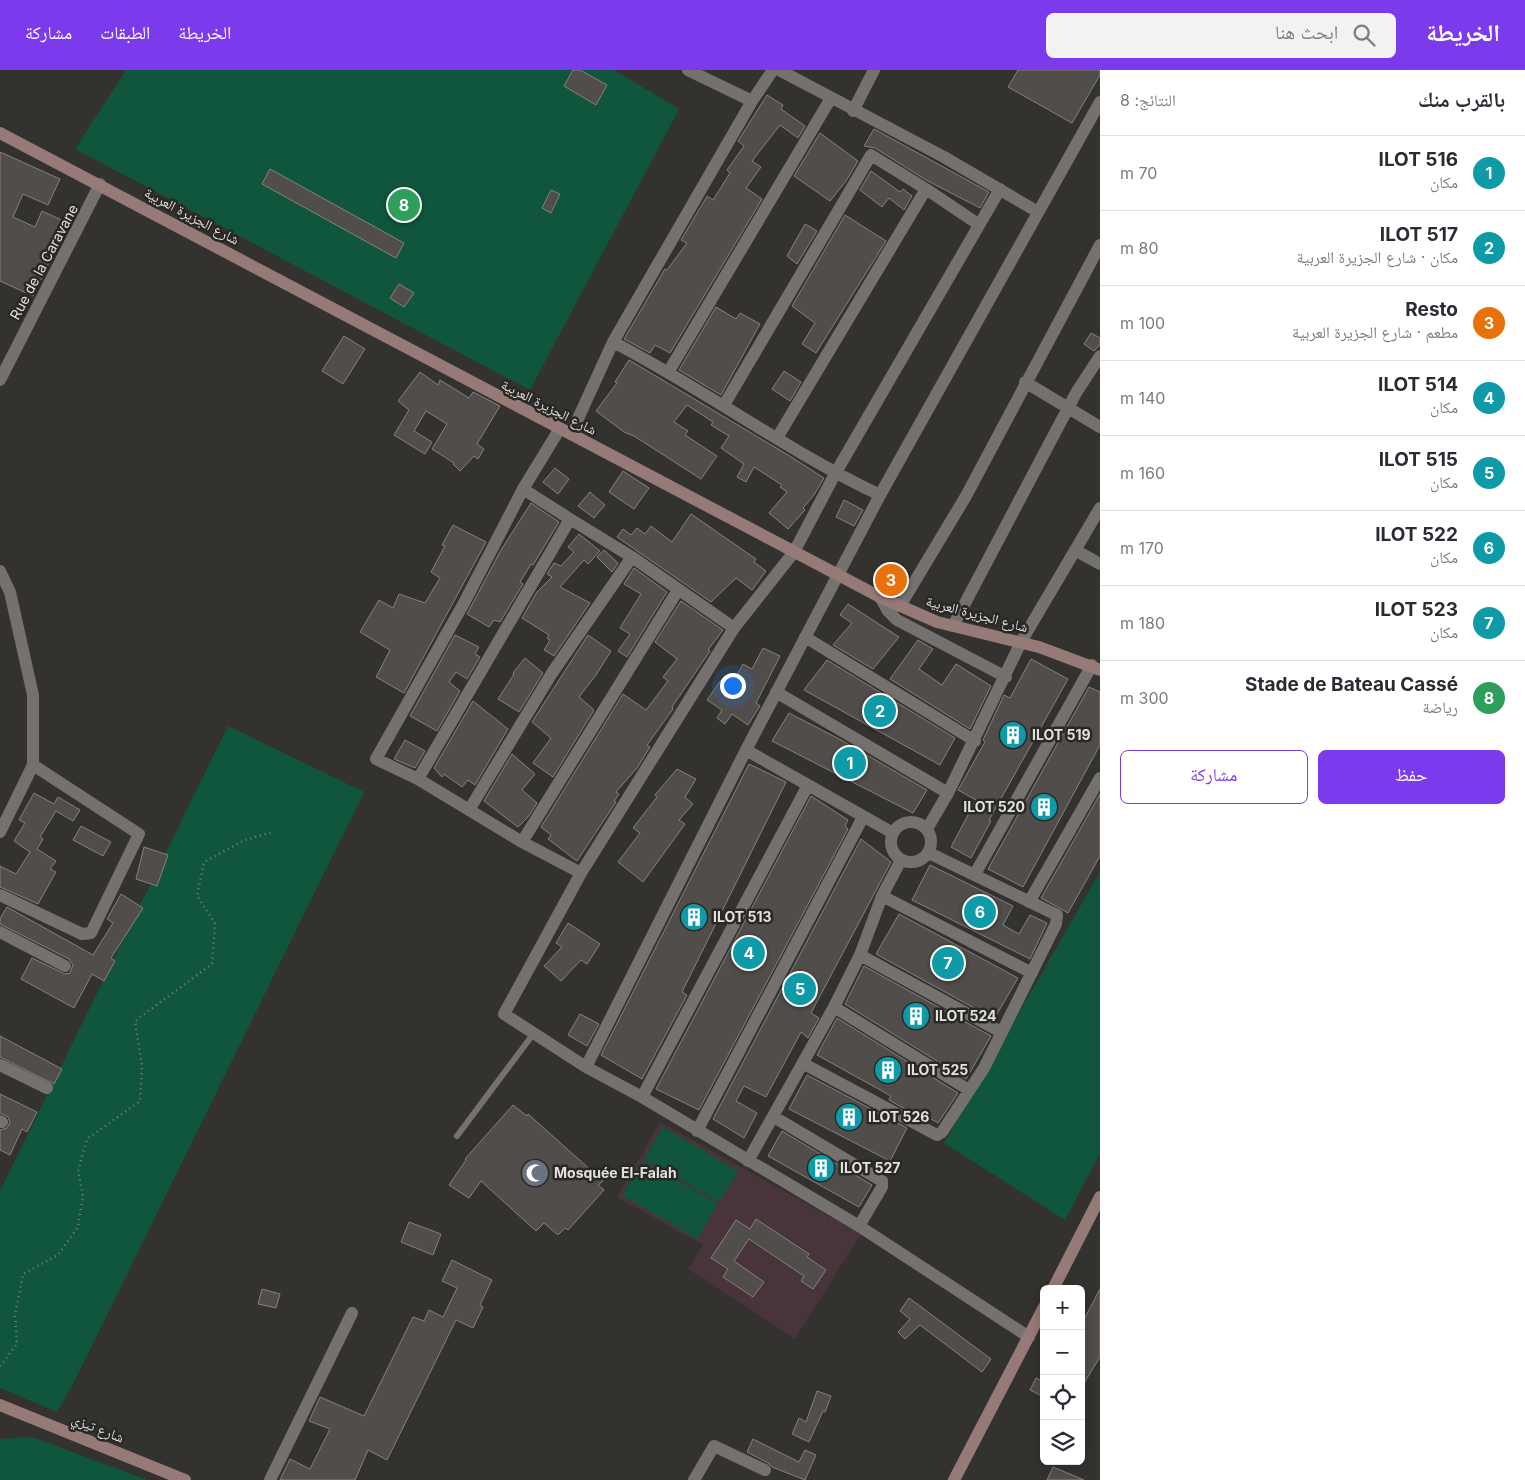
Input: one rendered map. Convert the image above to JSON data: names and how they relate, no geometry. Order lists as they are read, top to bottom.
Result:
{
  "streets": {
    "street": ["شارع الجزيرة العربية", "Rue de la Caravane", "شارع تيزي"]
  },
  "crossings": [
    ["شارع الجزيرة العربية", "Rue de la Caravane"]
  ],
  "places": {
    "building": [
      "ILOT 519",
      "ILOT 520",
      "ILOT 513",
      "ILOT 524",
      "ILOT 525",
      "ILOT 526",
      "ILOT 527"
    ],
    "mosque": ["Mosquée El-Falah"]
  },
  "page": {
    "header": "الخريطة",
    "search": "ابحث هنا",
    "nav": ["الخريطة", "الطبقات", "مشاركة"],
    "heading": ["بالقرب منك", "النتائج: 8"],
    "list": [
      {
        "mark": "1",
        "name": "ILOT 516",
        "note": "مكان",
        "value": "70 m"
      },
      {
        "mark": "2",
        "name": "ILOT 517",
        "note": "مكان · شارع الجزيرة العربية",
        "value": "80 m"
      },
      {
        "mark": "3",
        "name": "Resto",
        "note": "مطعم · شارع الجزيرة العربية",
        "value": "100 m"
      },
      {
        "mark": "4",
        "name": "ILOT 514",
        "note": "مكان",
        "value": "140 m"
      },
      {
        "mark": "5",
        "name": "ILOT 515",
        "note": "مكان",
        "value": "160 m"
      },
      {
        "mark": "6",
        "name": "ILOT 522",
        "note": "مكان",
        "value": "170 m"
      },
      {
        "mark": "7",
        "name": "ILOT 523",
        "note": "مكان",
        "value": "180 m"
      },
      {
        "mark": "8",
        "name": "Stade de Bateau Cassé",
        "note": "رياضة",
        "value": "300 m"
      }
    ],
    "pins": [
      "8",
      "3",
      "2",
      "1",
      "6",
      "4",
      "7",
      "5"
    ],
    "buttons": ["حفظ", "مشاركة"],
    "map_buttons": ["+", "−"]
  }
}
